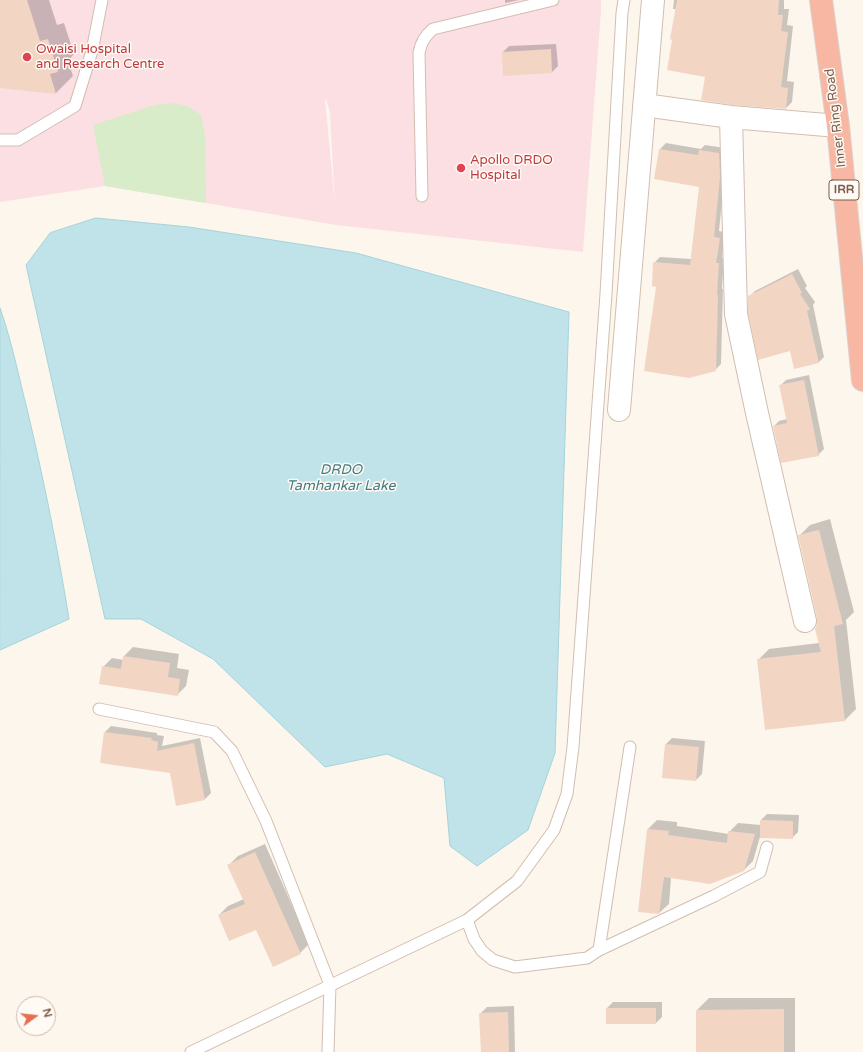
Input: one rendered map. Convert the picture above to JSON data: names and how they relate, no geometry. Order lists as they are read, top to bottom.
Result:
{
  "streets": {
    "highway": ["Inner Ring Road", "IRR"]
  },
  "water": ["DRDO Tamhankar Lake"],
  "places": ["Owaisi Hospital and Research Centre", "Apollo DRDO Hospital"],
  "north": "right"
}
